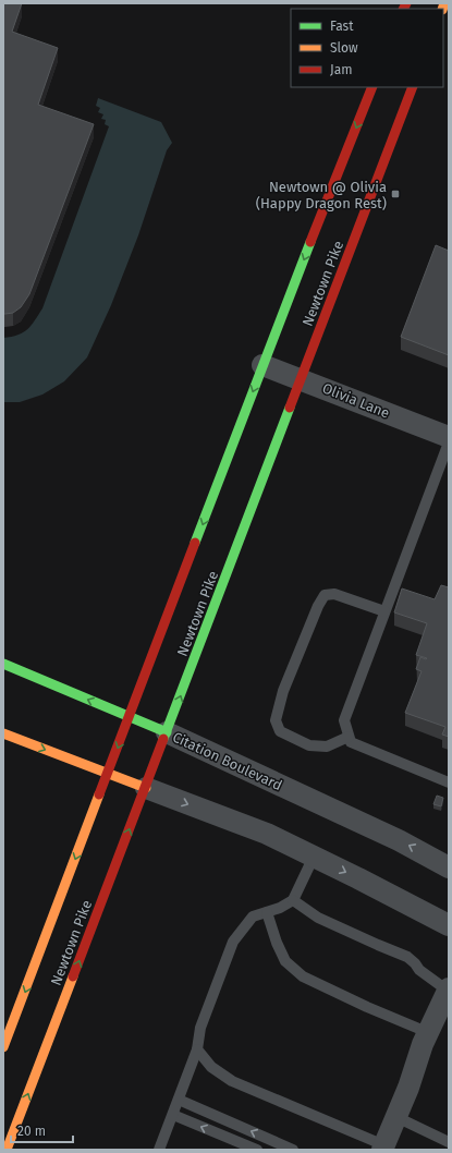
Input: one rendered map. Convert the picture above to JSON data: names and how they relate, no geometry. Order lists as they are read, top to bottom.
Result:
{
  "streets": {
    "main road": ["Newtown Pike", "Citation Boulevard"],
    "street": ["Olivia Lane"]
  },
  "crossings": [
    ["Newtown Pike", "Olivia Lane"],
    ["Newtown Pike", "Citation Boulevard"]
  ],
  "one_way": ["Citation Boulevard"],
  "places": {
    "transit": ["Newtown @ Olivia (Happy Dragon Rest)"]
  },
  "legend": ["Fast", "Slow", "Jam"],
  "scale_bar": "20 m"
}
